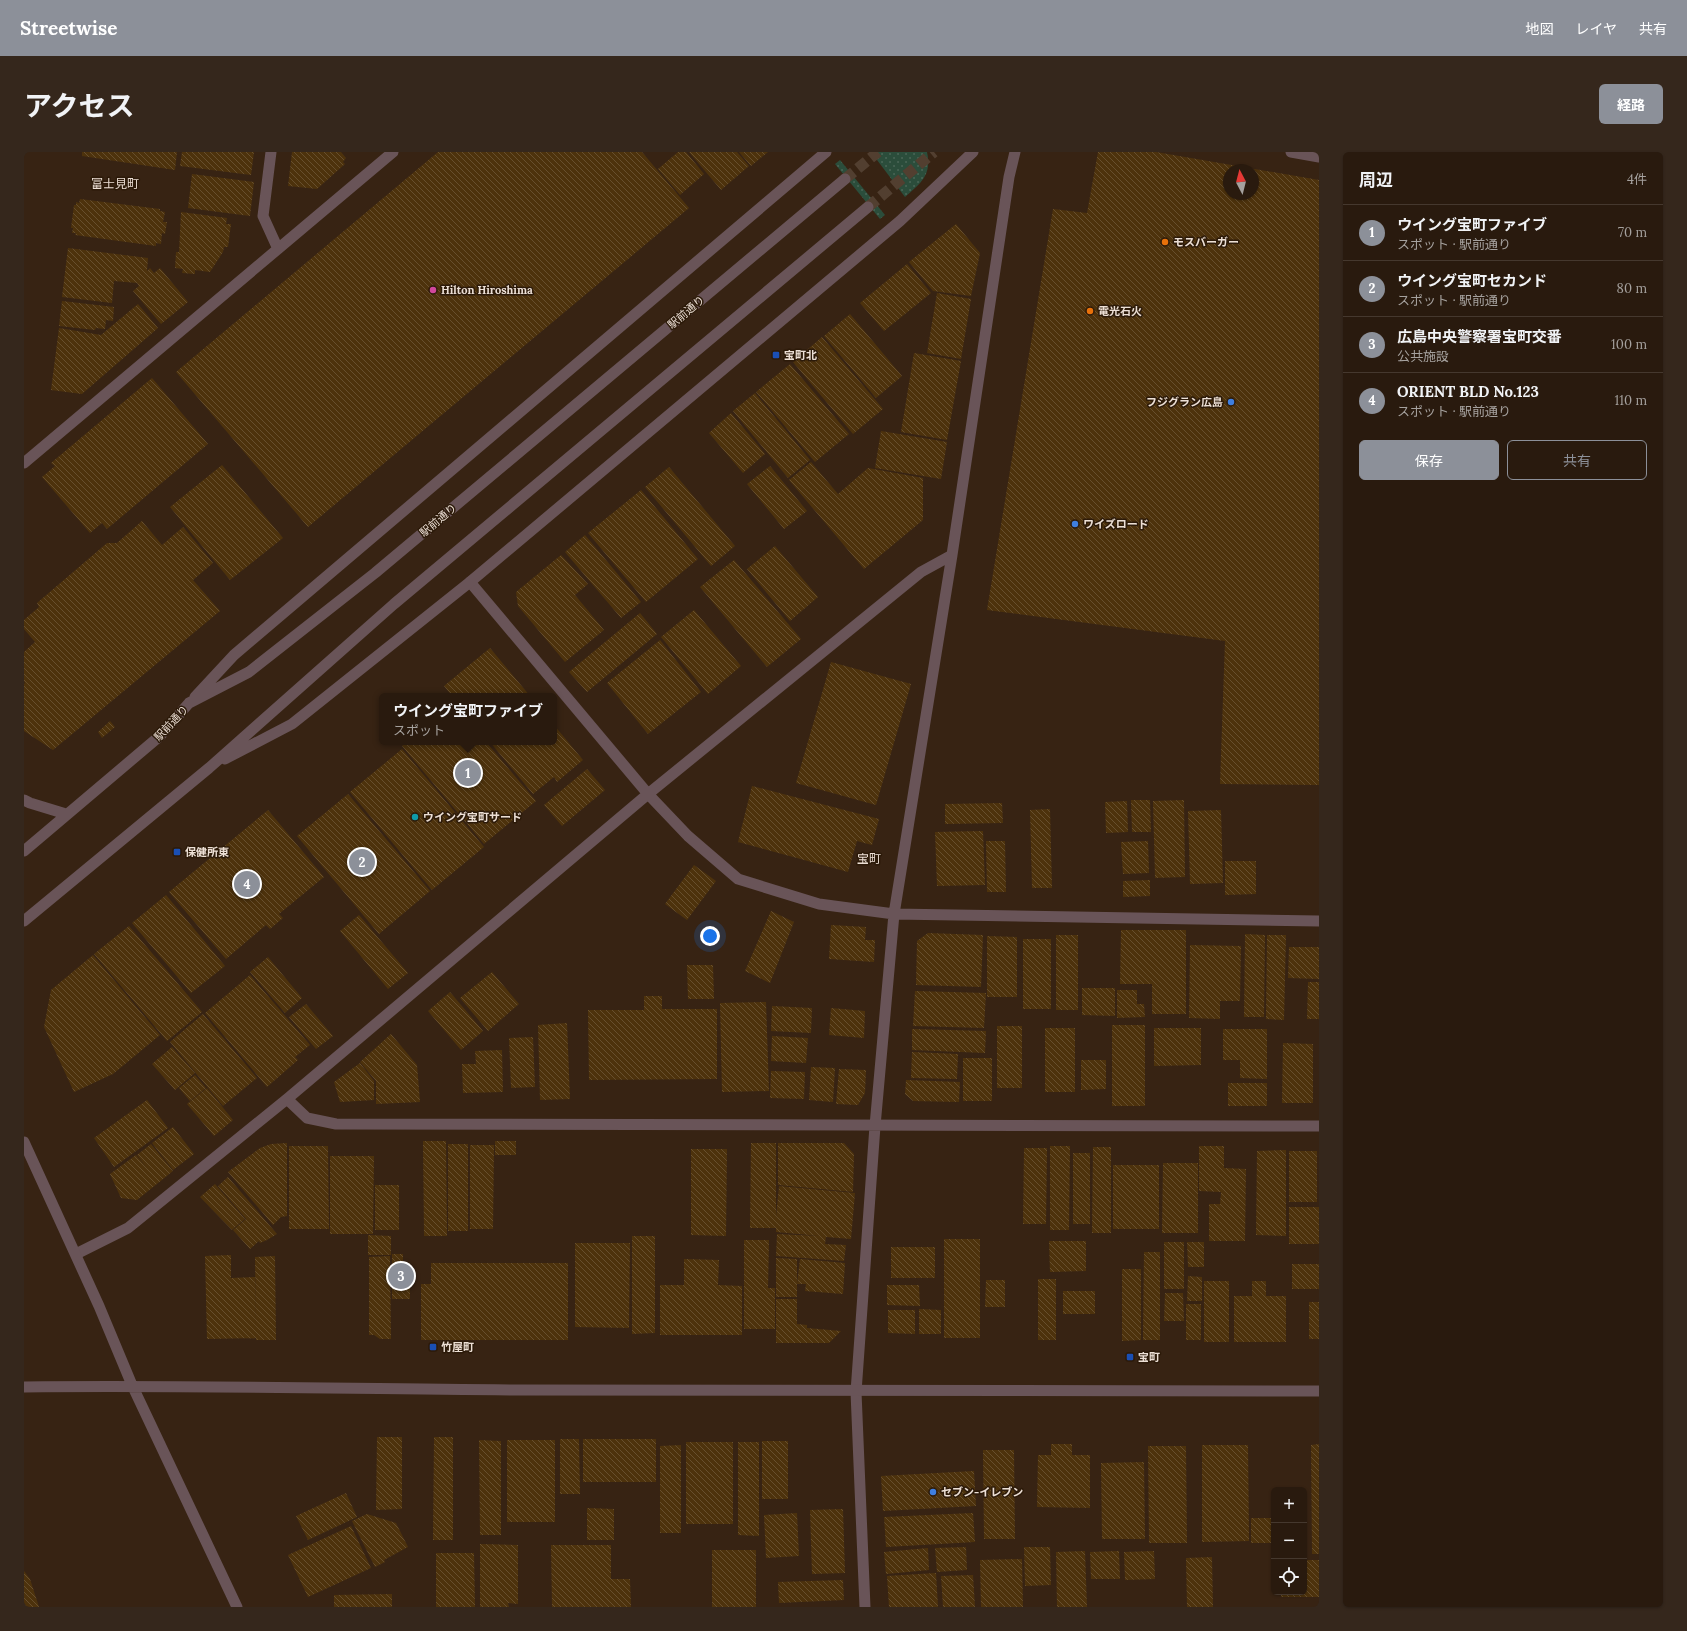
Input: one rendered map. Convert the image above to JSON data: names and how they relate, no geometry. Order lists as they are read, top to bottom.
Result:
{
  "streets": {
    "street": ["駅前通り"]
  },
  "districts": ["富士見町", "宝町"],
  "places": {
    "other": [
      "モスバーガー",
      "Hilton Hiroshima",
      "電光石火",
      "フジグラン広島",
      "ワイズロード",
      "ウイング宝町サード",
      "セブン-イレブン"
    ],
    "transit": [
      "宝町北",
      "保健所東",
      "竹屋町",
      "宝町"
    ]
  },
  "north": "top",
  "page": {
    "header": "Streetwise",
    "nav": ["地図", "レイヤ", "共有"],
    "title": "アクセス",
    "buttons": [
      "経路",
      ["保存", "共有"]
    ],
    "heading": ["周辺", "4件"],
    "list": [
      {
        "mark": "1",
        "name": "ウイング宝町ファイブ",
        "note": "スポット · 駅前通り",
        "value": "70 m"
      },
      {
        "mark": "2",
        "name": "ウイング宝町セカンド",
        "note": "スポット · 駅前通り",
        "value": "80 m"
      },
      {
        "mark": "3",
        "name": "広島中央警察署宝町交番",
        "note": "公共施設",
        "value": "100 m"
      },
      {
        "mark": "4",
        "name": "ORIENT BLD No.123",
        "note": "スポット · 駅前通り",
        "value": "110 m"
      }
    ],
    "popup": ["ウイング宝町ファイブ", "スポット"],
    "pins": [
      "1",
      "2",
      "4",
      "3"
    ],
    "map_buttons": ["+", "−"]
  }
}
